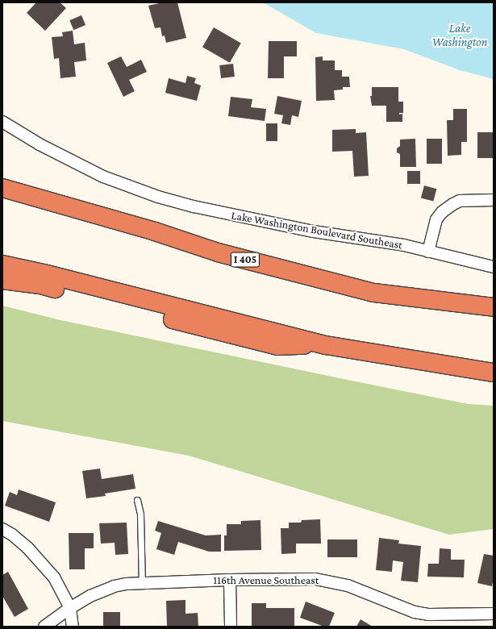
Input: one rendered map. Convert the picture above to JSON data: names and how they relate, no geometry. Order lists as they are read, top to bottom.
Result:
{
  "streets": {
    "highway": ["I 405"],
    "street": ["Lake Washington Boulevard Southeast", "116th Avenue Southeast"]
  },
  "water": ["Lake Washington"]
}
